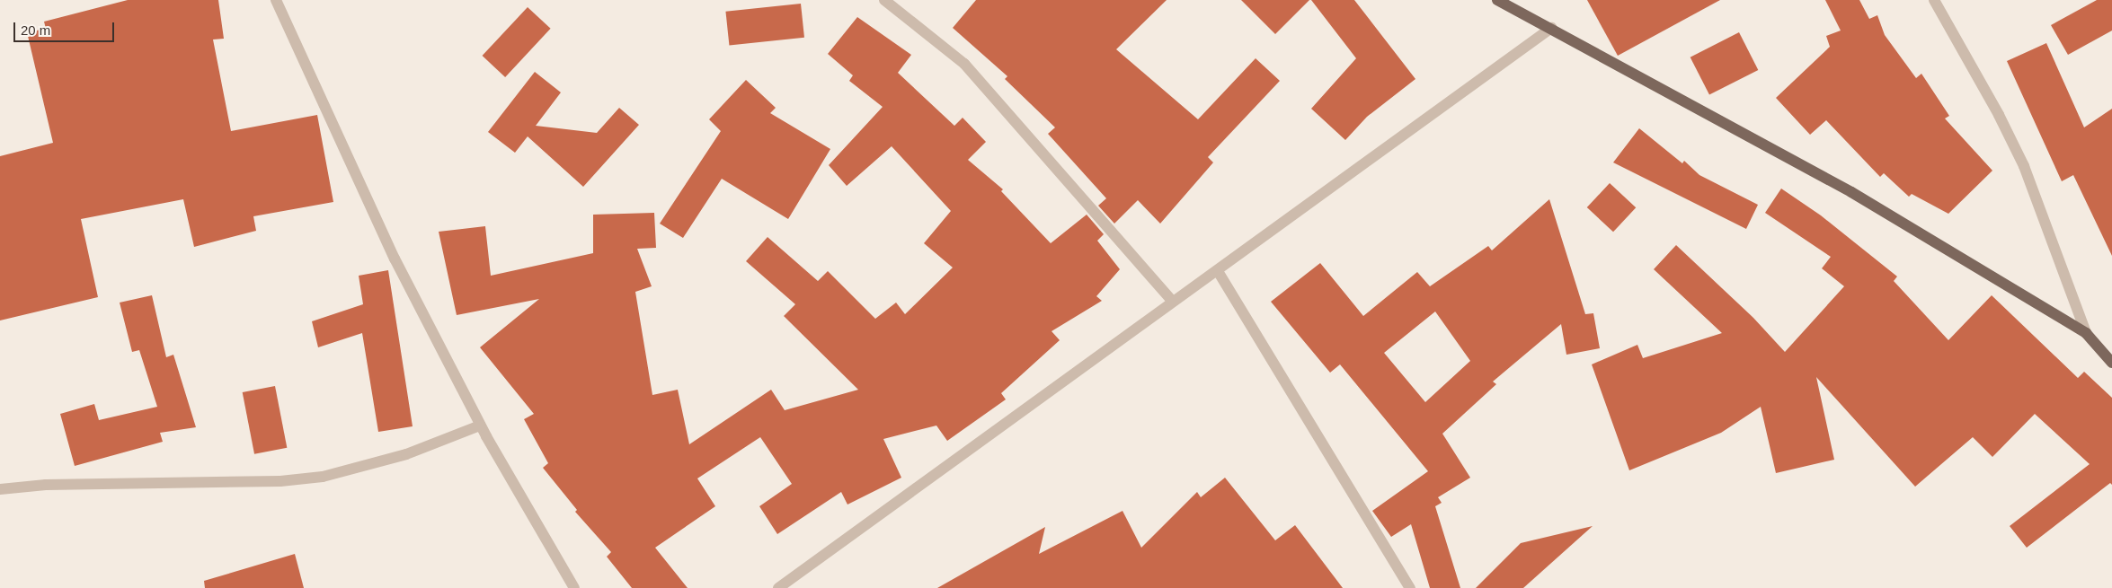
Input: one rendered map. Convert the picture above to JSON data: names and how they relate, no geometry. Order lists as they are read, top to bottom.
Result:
{
  "scale_bar": "20 m"
}
